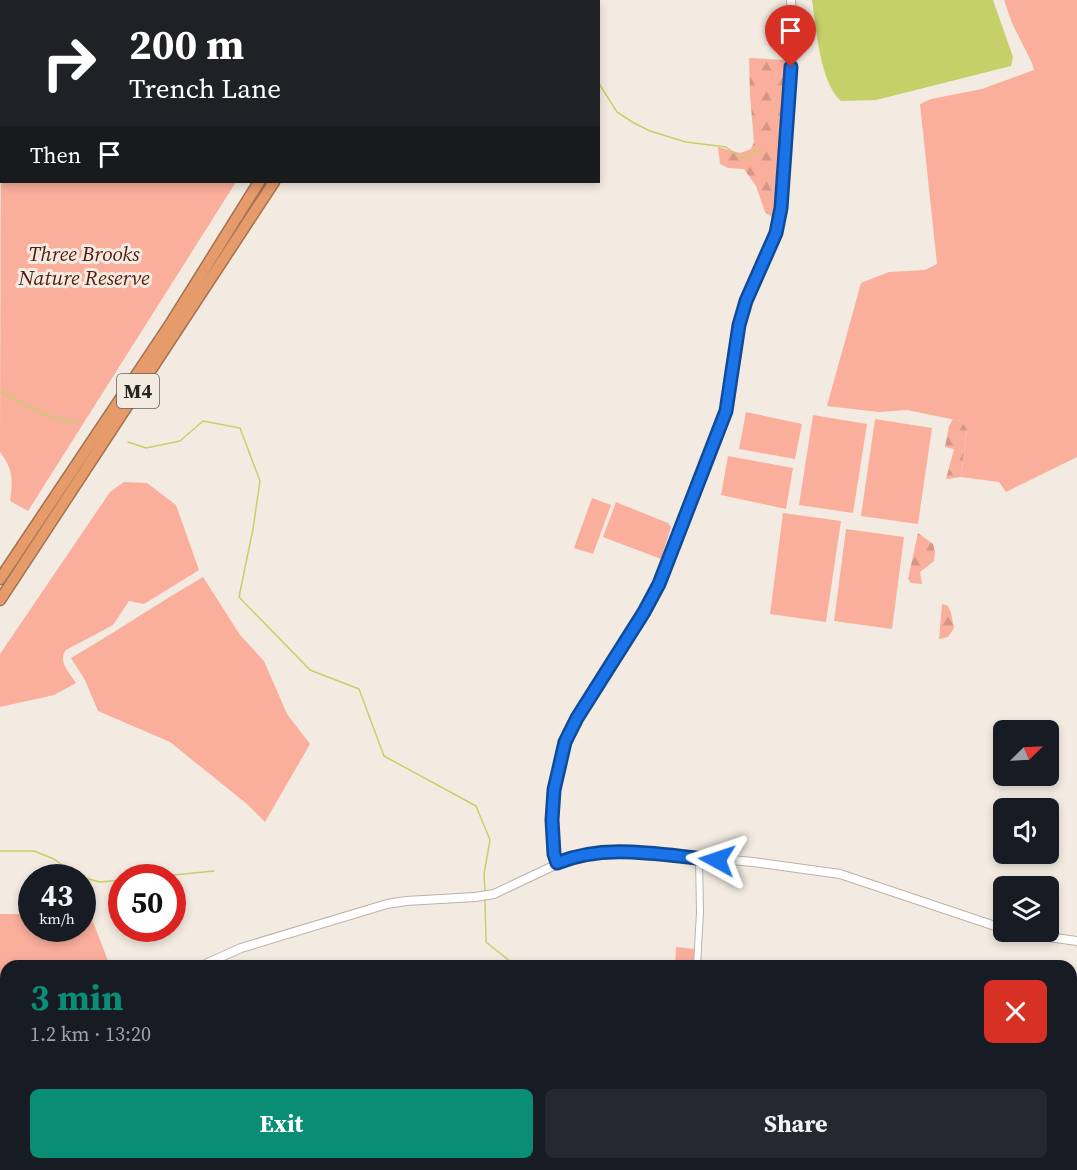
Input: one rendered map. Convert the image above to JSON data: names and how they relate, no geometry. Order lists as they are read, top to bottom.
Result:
{
  "streets": {
    "highway": ["M4"]
  },
  "parks": ["Three Brooks Nature Reserve"],
  "north": "top right",
  "page": {
    "turn": ["200 m", "Trench Lane"],
    "then": "Then",
    "speed": "43 km/h",
    "limit": "50",
    "heading": ["3 min", "1.2 km · 13:20"],
    "buttons": ["Exit", "Share"]
  }
}
